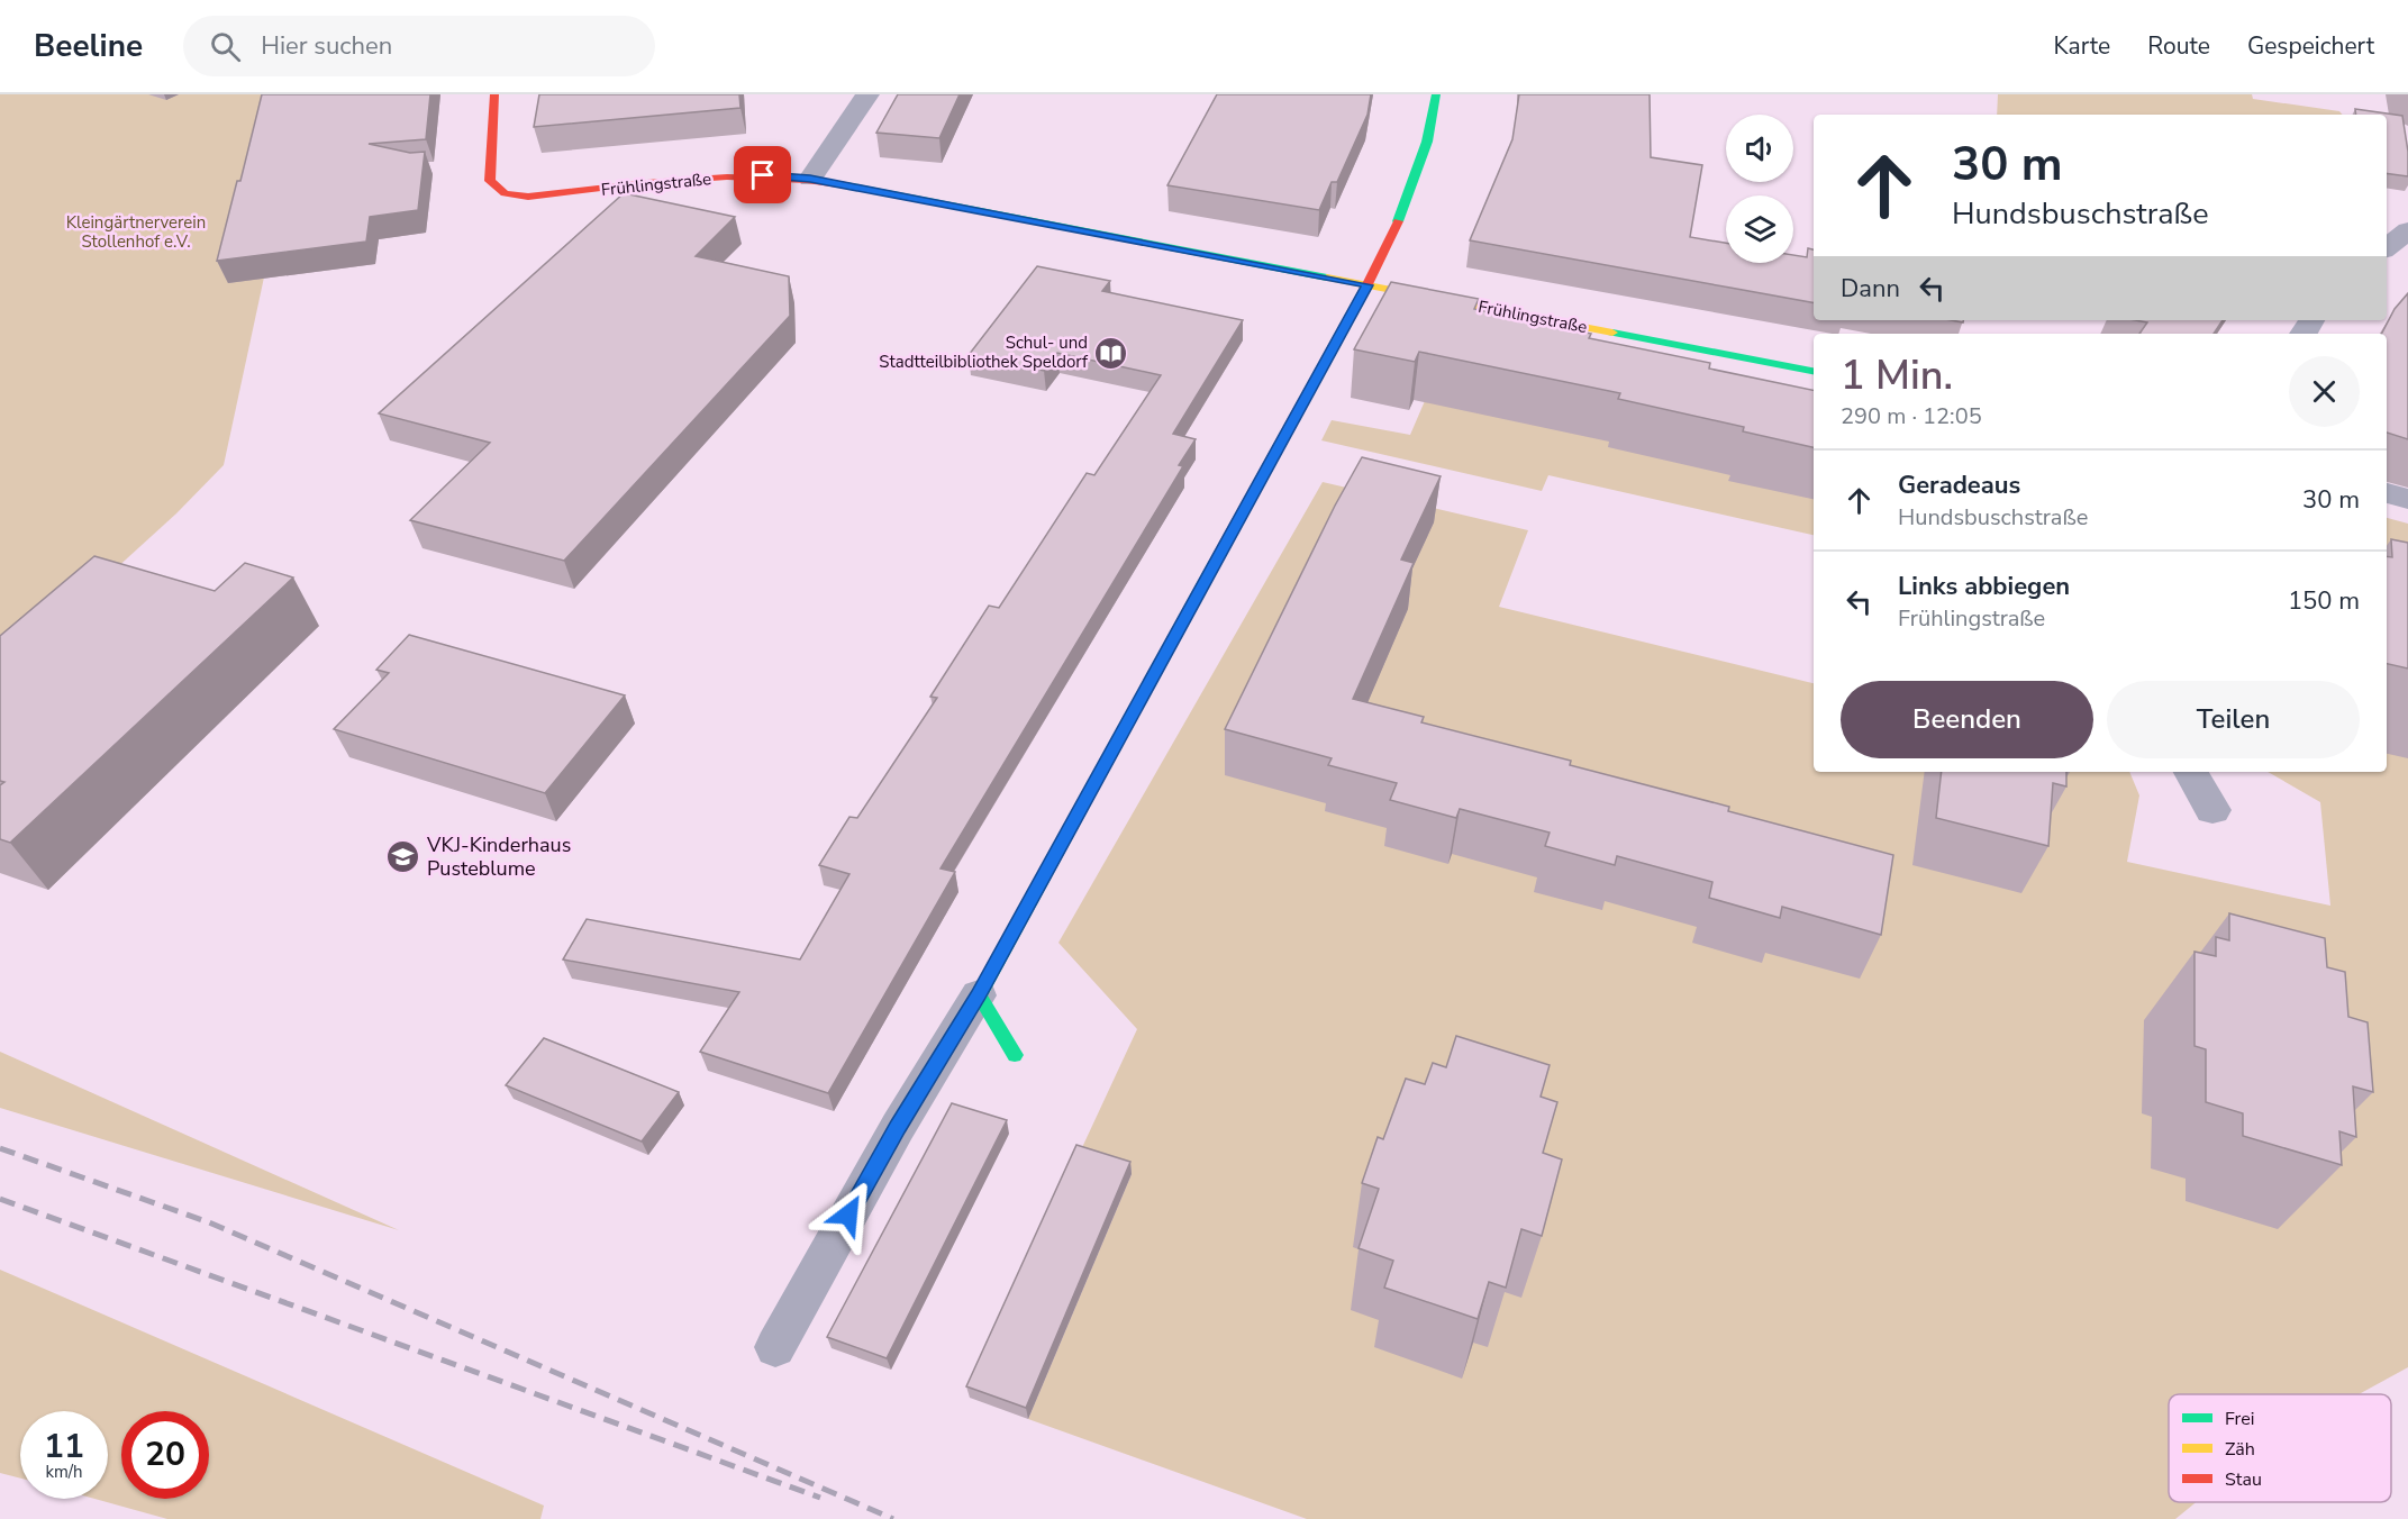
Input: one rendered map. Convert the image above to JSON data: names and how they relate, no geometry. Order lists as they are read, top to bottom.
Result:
{
  "streets": {
    "street": ["Frühlingstraße"]
  },
  "parks": ["Kleingärtnerverein Stollenhof e.V."],
  "places": {
    "library": ["Schul- und Stadtteilbibliothek Speldorf"],
    "school or university": ["VKJ-Kinderhaus Pusteblume"]
  },
  "legend": ["Frei", "Zäh", "Stau"],
  "page": {
    "header": "Beeline",
    "search": "Hier suchen",
    "nav": ["Karte", "Route", "Gespeichert"],
    "turn": ["30 m", "Hundsbuschstraße"],
    "then": "Dann",
    "heading": ["1 Min.", "290 m · 12:05"],
    "list": [
      {
        "name": "Geradeaus",
        "note": "Hundsbuschstraße",
        "value": "30 m"
      },
      {
        "name": "Links abbiegen",
        "note": "Frühlingstraße",
        "value": "150 m"
      }
    ],
    "buttons": ["Beenden", "Teilen"],
    "speed": "11 km/h",
    "limit": "20"
  }
}
